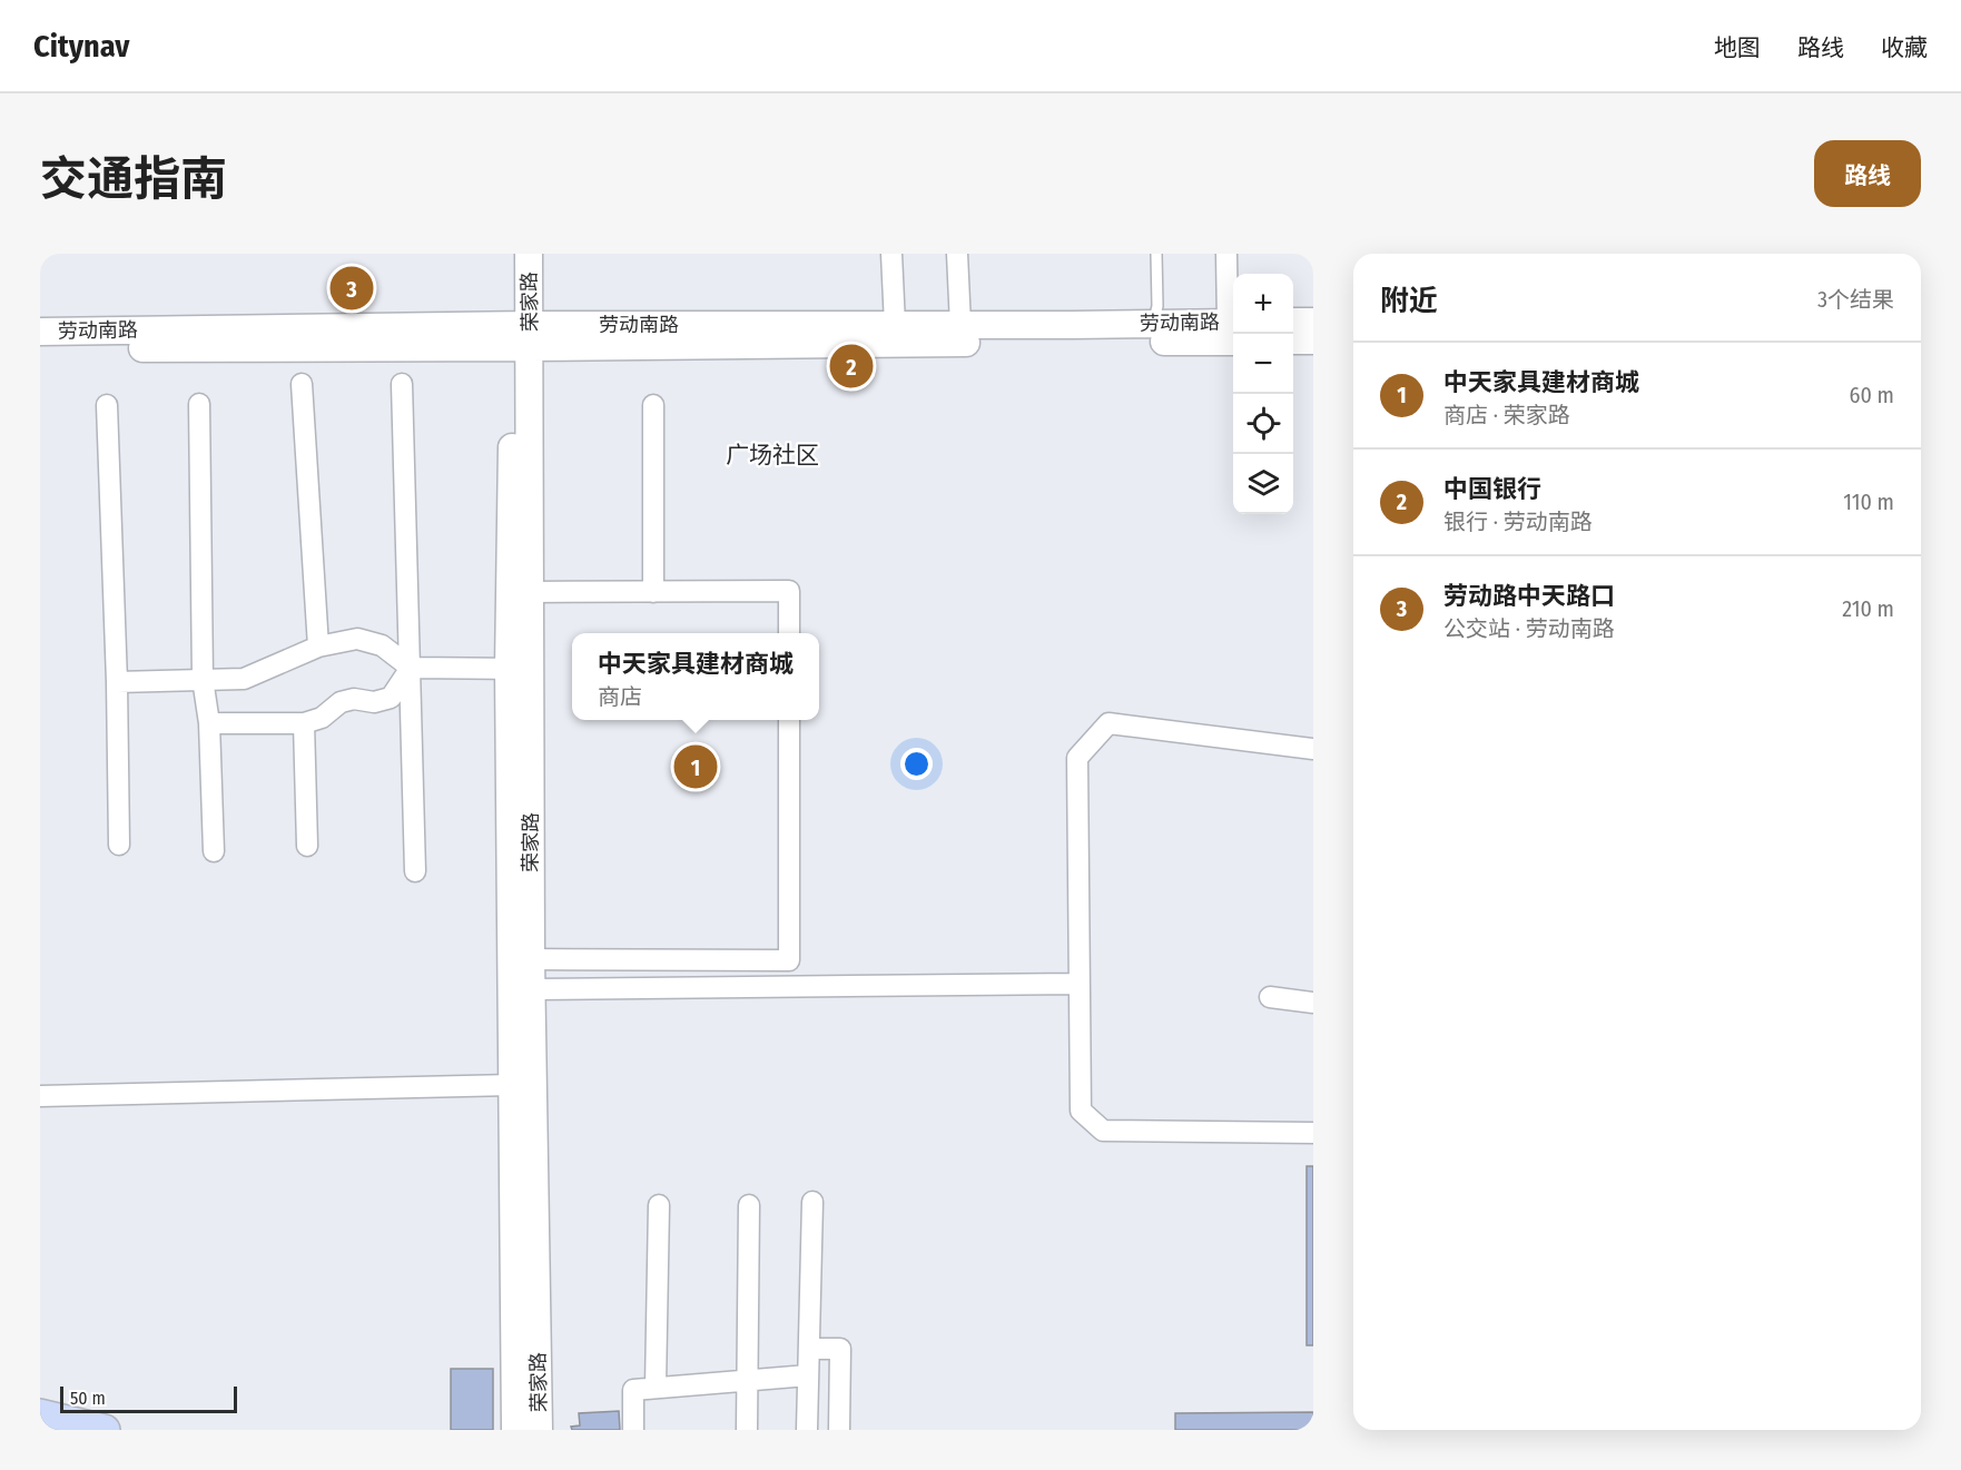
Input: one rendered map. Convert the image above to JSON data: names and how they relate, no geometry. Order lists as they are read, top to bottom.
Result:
{
  "streets": {
    "street": ["荣家路", "劳动南路"]
  },
  "crossings": [
    ["荣家路", "劳动南路"]
  ],
  "districts": ["广场社区"],
  "scale_bar": "50 m",
  "page": {
    "header": "Citynav",
    "nav": ["地图", "路线", "收藏"],
    "title": "交通指南",
    "buttons": "路线",
    "heading": ["附近", "3个结果"],
    "pins": ["3", "2", "1"],
    "map_buttons": ["+", "−"],
    "list": [
      {
        "mark": "1",
        "name": "中天家具建材商城",
        "note": "商店 · 荣家路",
        "value": "60 m"
      },
      {
        "mark": "2",
        "name": "中国银行",
        "note": "银行 · 劳动南路",
        "value": "110 m"
      },
      {
        "mark": "3",
        "name": "劳动路中天路口",
        "note": "公交站 · 劳动南路",
        "value": "210 m"
      }
    ],
    "popup": ["中天家具建材商城", "商店"],
    "scale": "50 m"
  }
}
